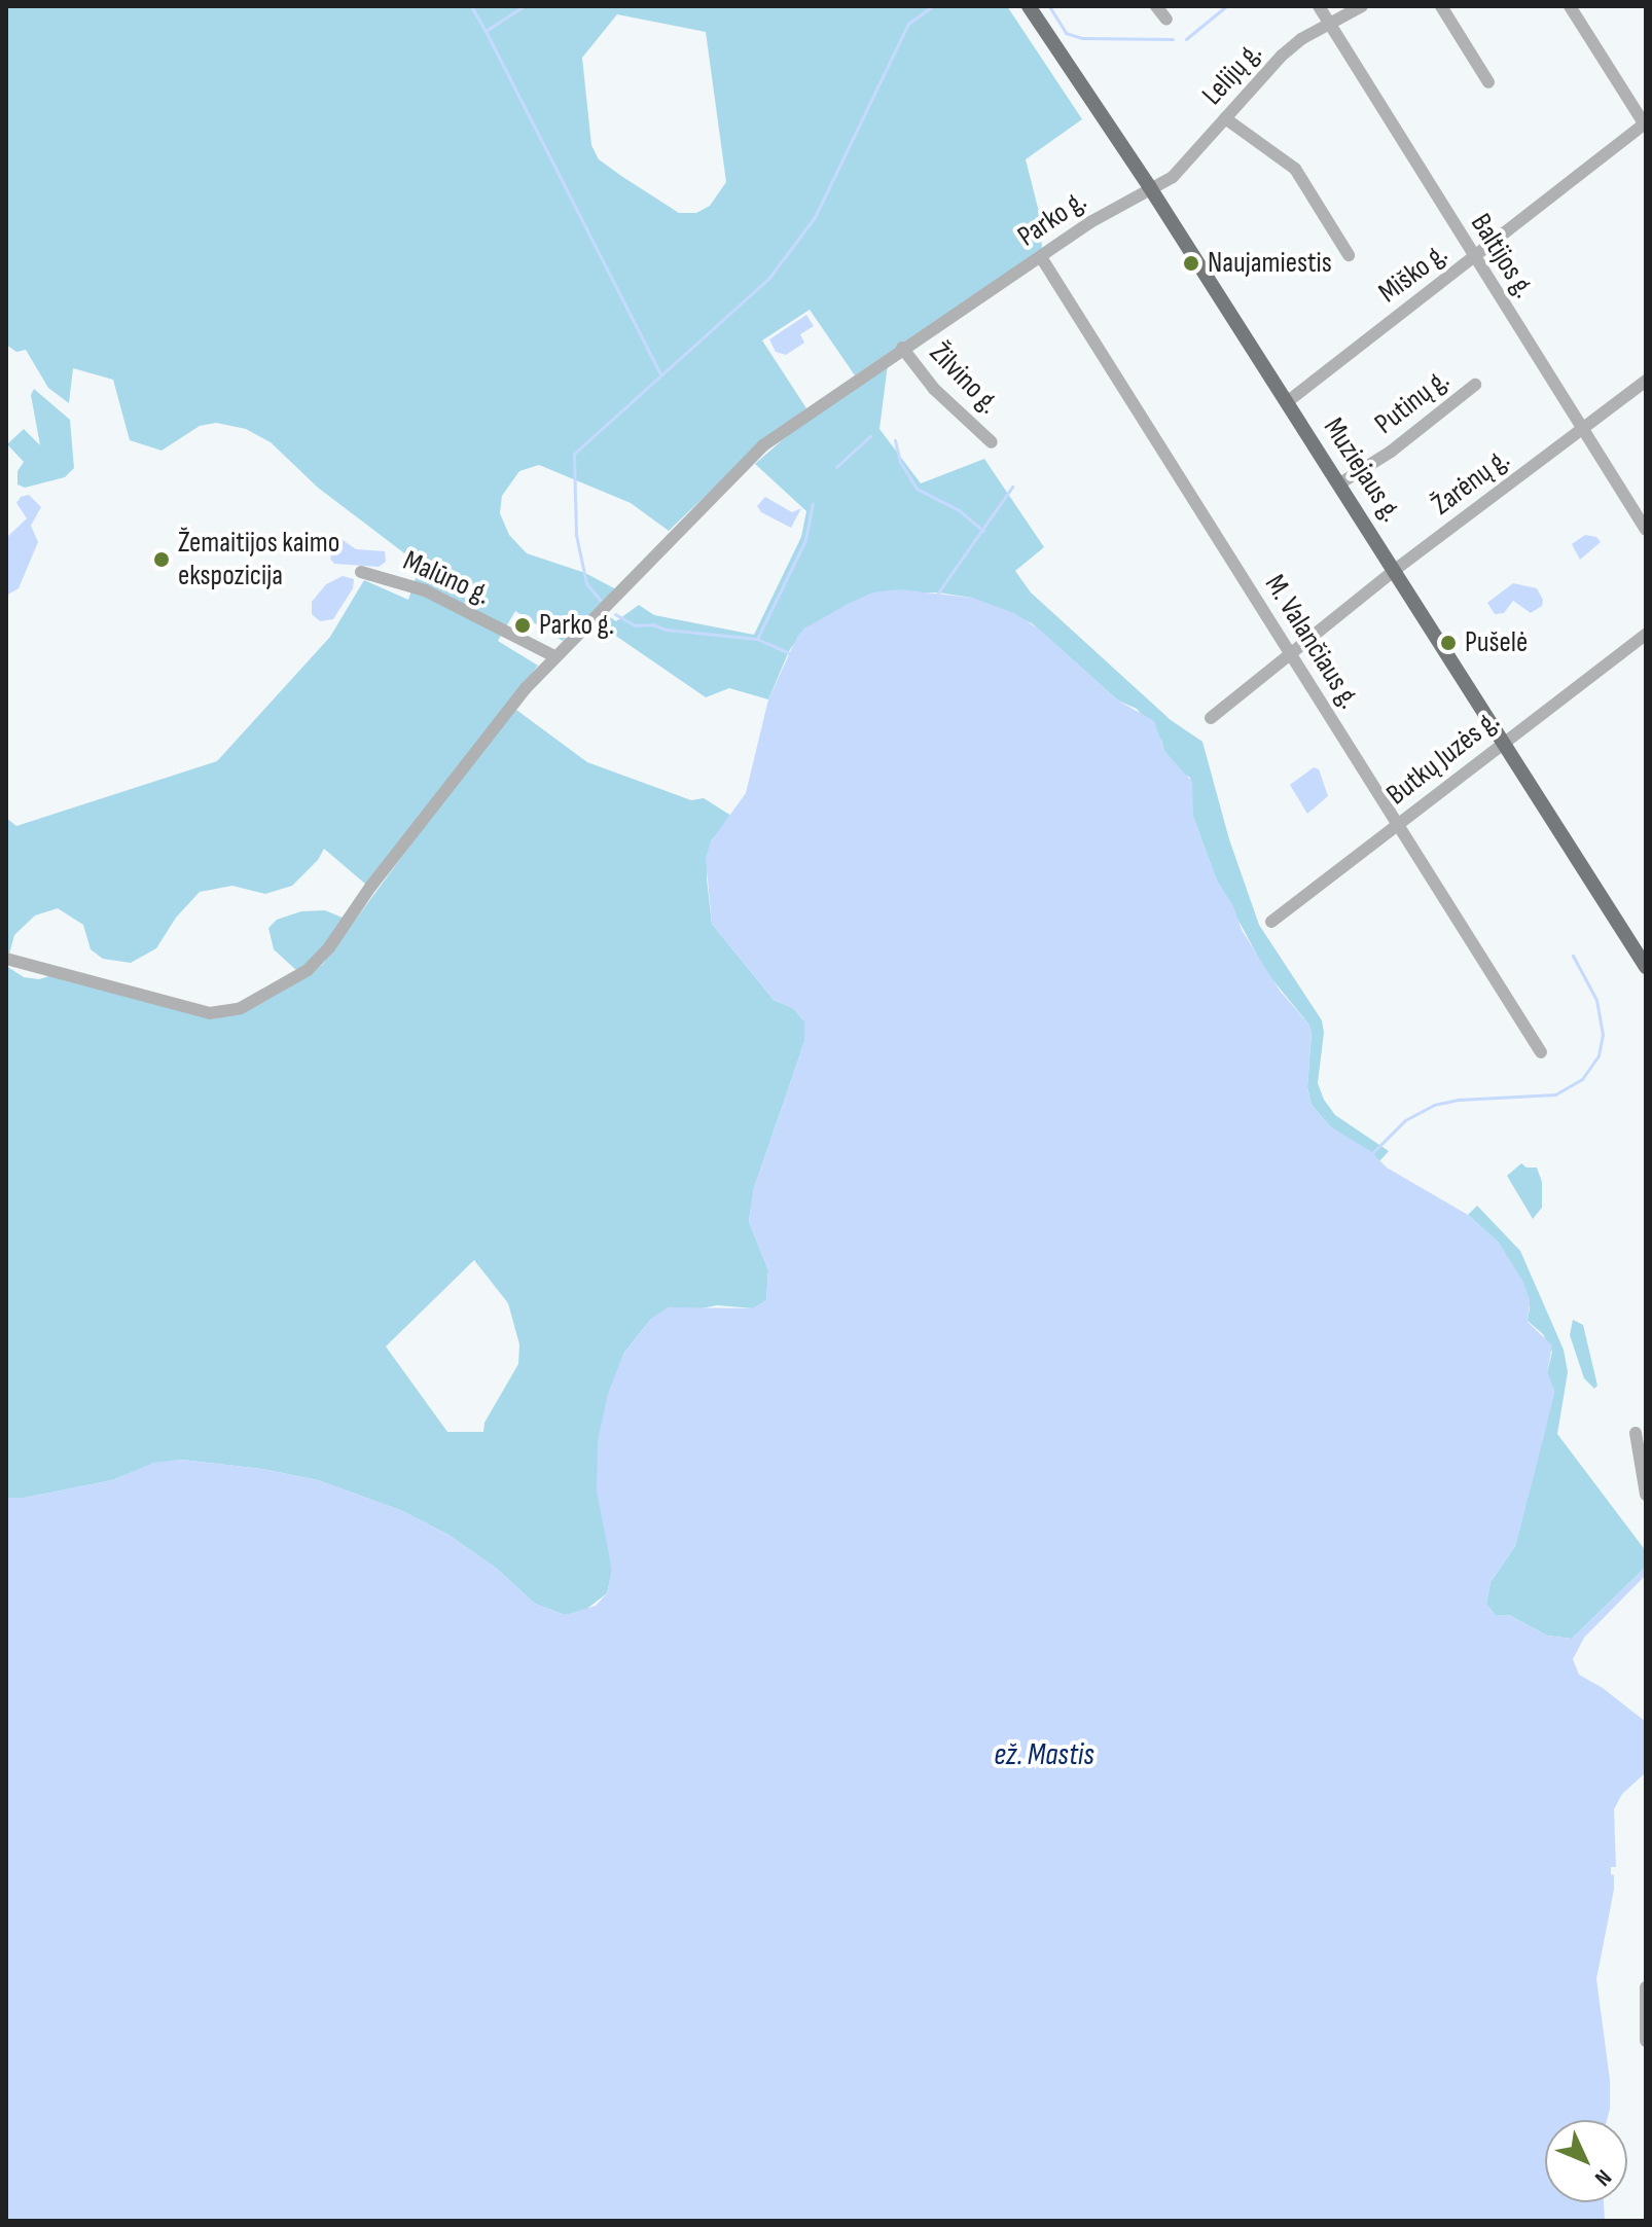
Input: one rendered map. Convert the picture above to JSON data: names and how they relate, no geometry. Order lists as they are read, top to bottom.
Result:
{
  "streets": {
    "main road": ["Muziejaus g."],
    "street": [
      "Lelijų g.",
      "Parko g.",
      "Baltijos g.",
      "Miško g.",
      "Žilvino g.",
      "Putinų g.",
      "Žarėnų g.",
      "Malūno g.",
      "M. Valančiaus g.",
      "Butkų Juzės g."
    ]
  },
  "crossings": [
    ["Lelijų g.", "Parko g."],
    ["Lelijų g.", "Baltijos g."],
    ["Lelijų g.", "Muziejaus g."],
    ["Parko g.", "Žilvino g."],
    ["Parko g.", "Muziejaus g."],
    ["Parko g.", "Malūno g."],
    ["Parko g.", "M. Valančiaus g."],
    ["Baltijos g.", "Miško g."],
    ["Baltijos g.", "Žarėnų g."],
    ["Miško g.", "Muziejaus g."],
    ["Putinų g.", "Muziejaus g."],
    ["Muziejaus g.", "Žarėnų g."],
    ["Muziejaus g.", "Butkų Juzės g."],
    ["Žarėnų g.", "M. Valančiaus g."],
    ["M. Valančiaus g.", "Butkų Juzės g."]
  ],
  "water": ["ež. Mastis"],
  "places": [
    "Naujamiestis",
    "Žemaitijos kaimo ekspozicija",
    "Parko g.",
    "Pušelė"
  ],
  "north": "bottom right"
}
